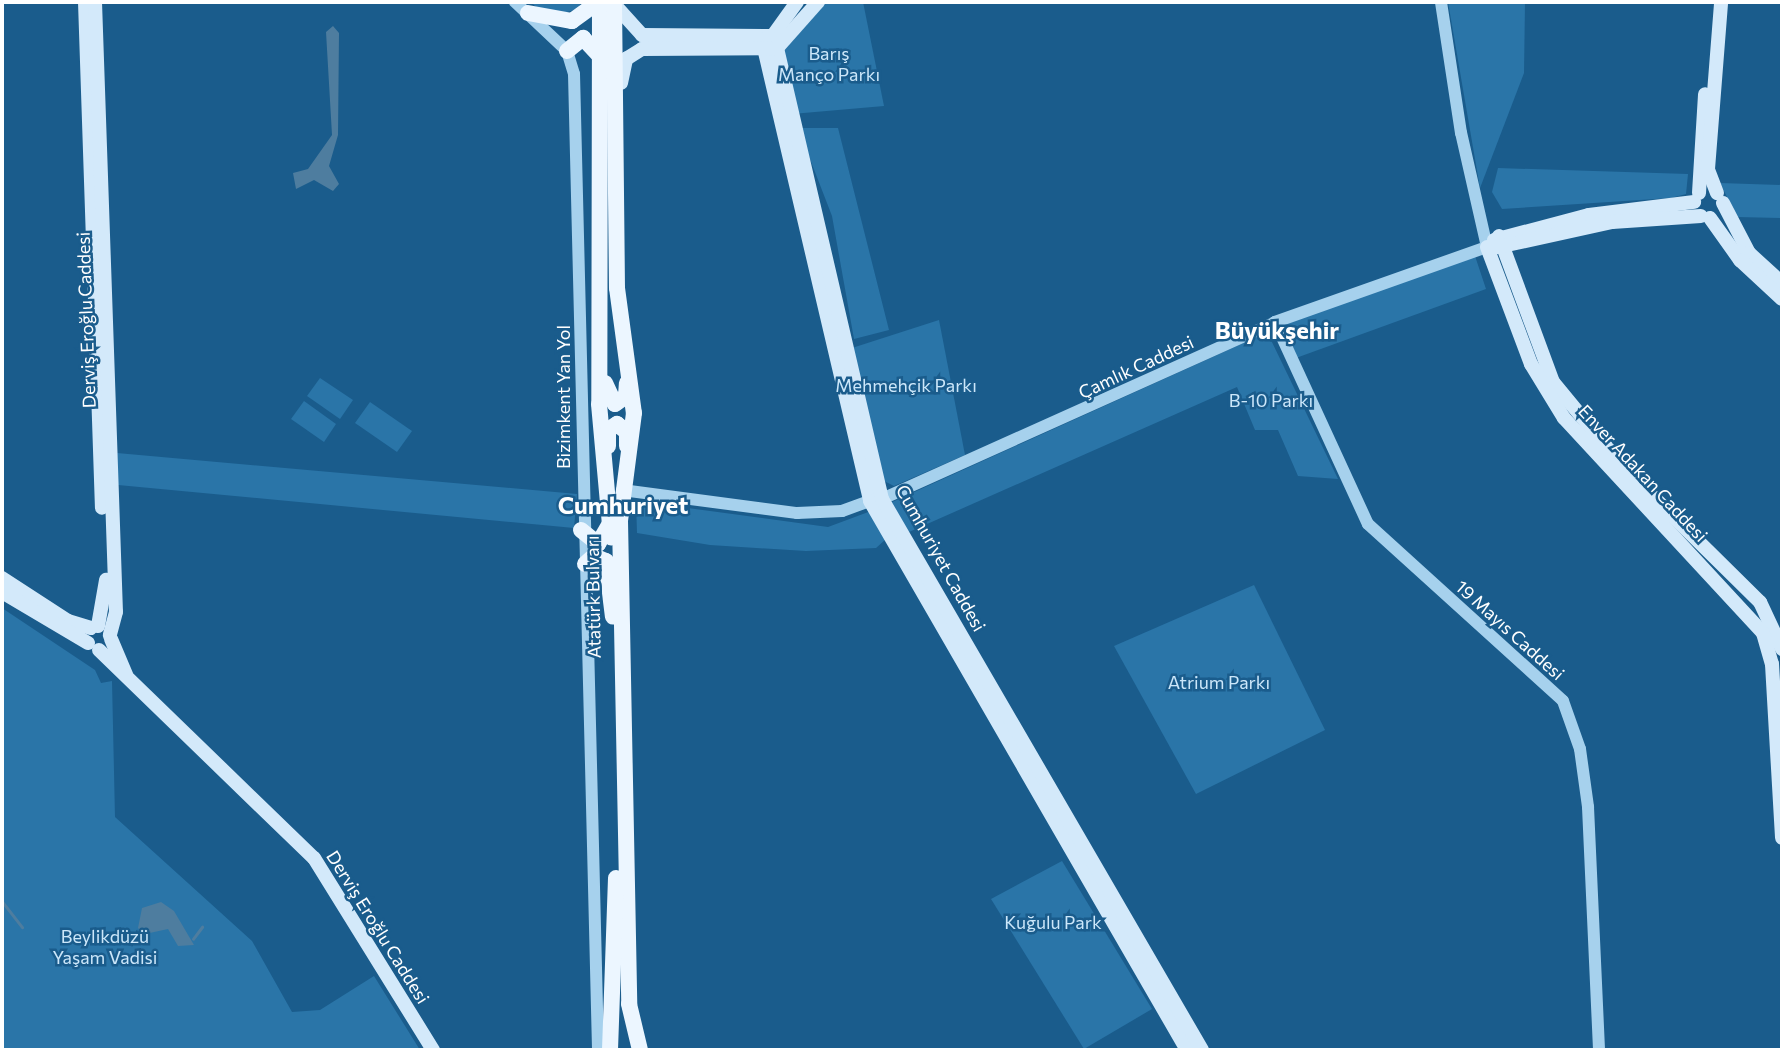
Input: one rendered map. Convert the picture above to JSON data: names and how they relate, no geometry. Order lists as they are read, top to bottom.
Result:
{
  "streets": {
    "main road": [
      "Derviş Eroğlu Caddesi",
      "Enver Adakan Caddesi",
      "Cumhuriyet Caddesi",
      "Atatürk Bulvarı"
    ],
    "street": ["Çamlık Caddesi", "Bizimkent Yan Yol", "19 Mayıs Caddesi"]
  },
  "crossings": [
    ["Çamlık Caddesi", "Enver Adakan Caddesi"],
    ["Çamlık Caddesi", "Cumhuriyet Caddesi"],
    ["Çamlık Caddesi", "Atatürk Bulvarı"],
    ["Çamlık Caddesi", "19 Mayıs Caddesi"]
  ],
  "districts": ["Büyükşehir", "Cumhuriyet"],
  "parks": [
    "Barış Manço Parkı",
    "Mehmehçik Parkı",
    "B-10 Parkı",
    "Atrium Parkı",
    "Kuğulu Park",
    "Beylikdüzü Yaşam Vadisi"
  ]
}
